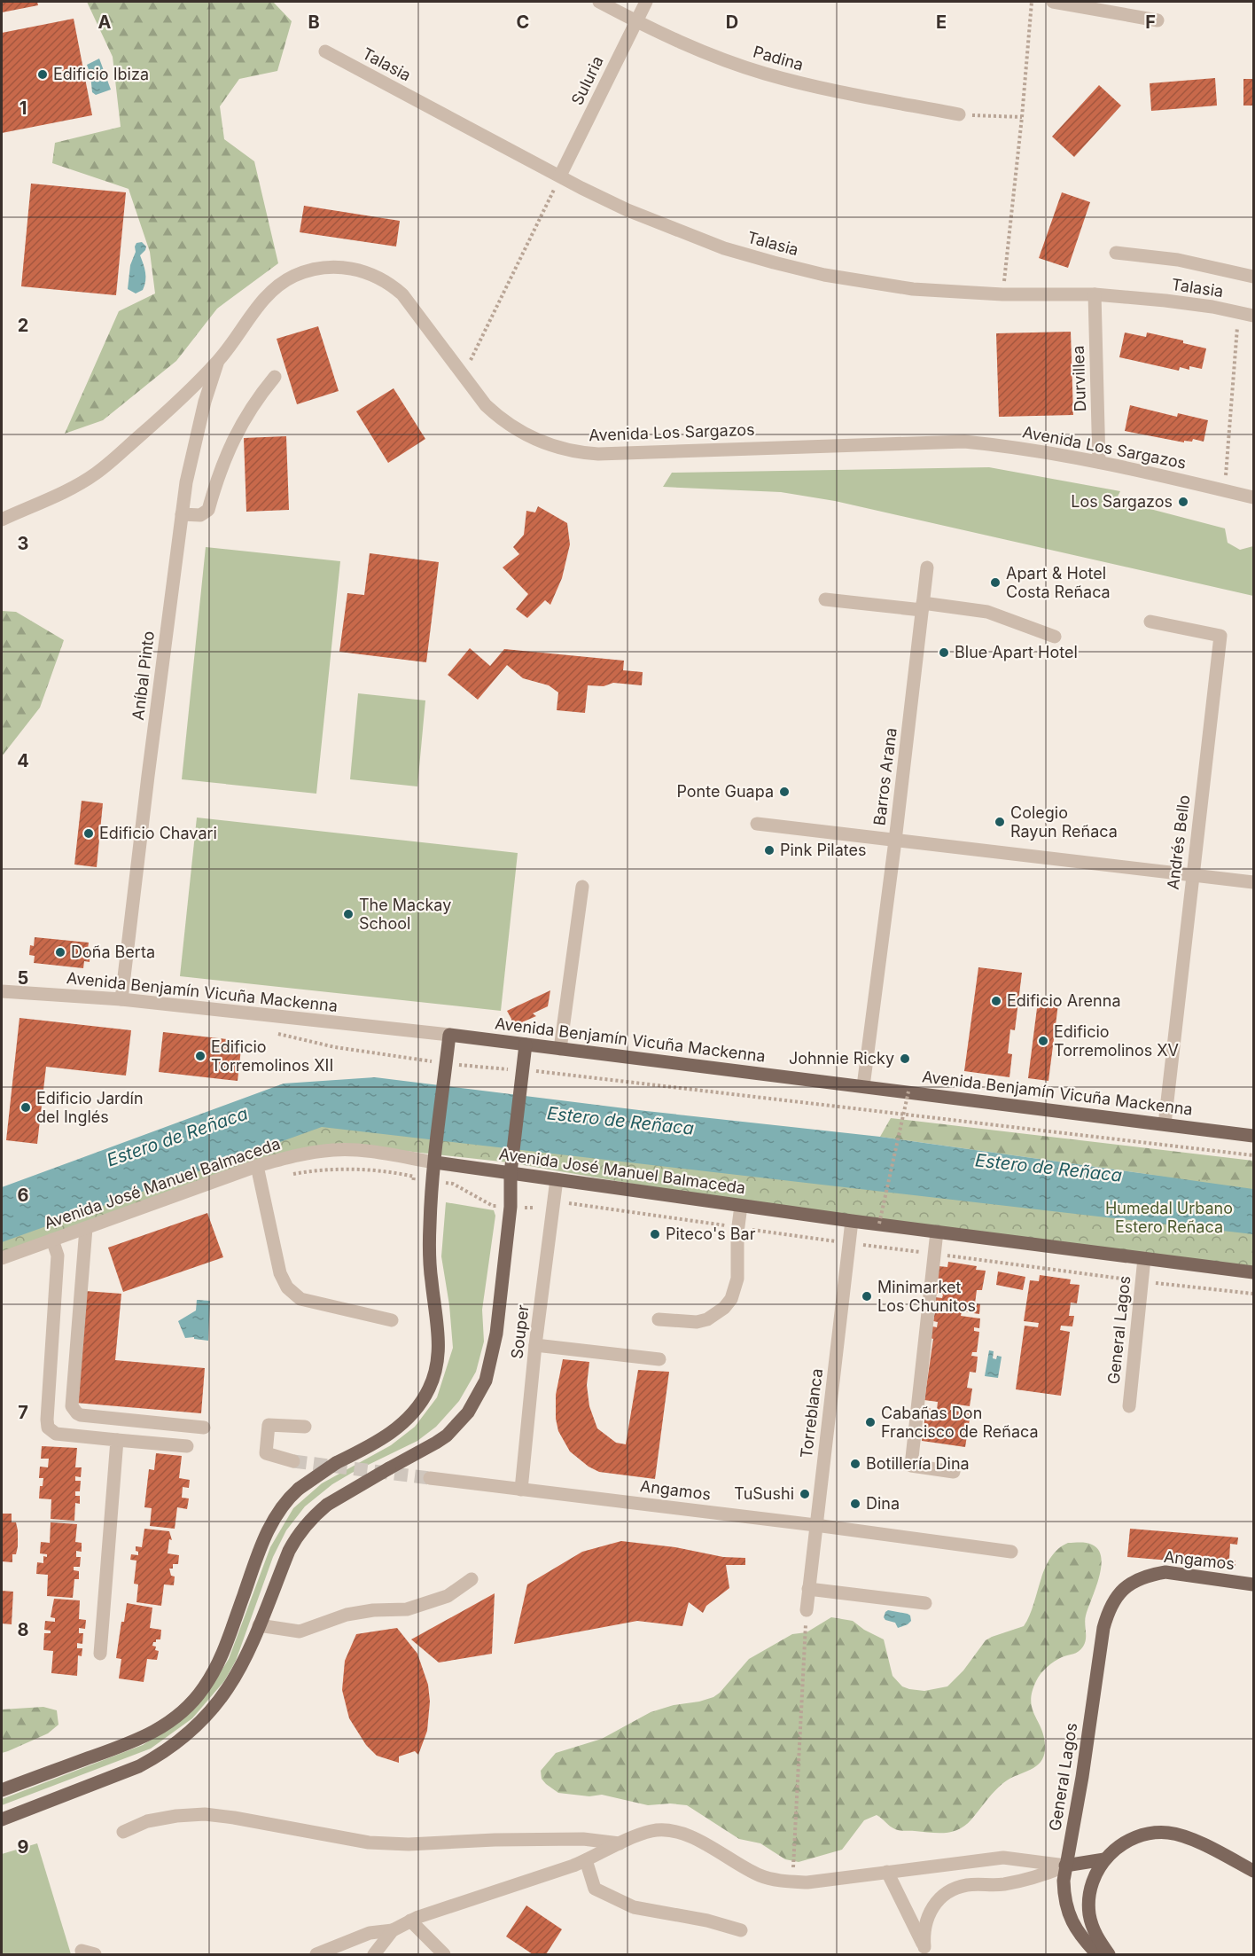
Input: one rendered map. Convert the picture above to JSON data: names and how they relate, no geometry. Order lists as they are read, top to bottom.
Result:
{
  "streets": {
    "main road": [
      "Avenida Benjamín Vicuña Mackenna",
      "Avenida José Manuel Balmaceda",
      "General Lagos",
      "Angamos"
    ],
    "street": [
      "Padina",
      "Talasia",
      "Suluria",
      "Durvillea",
      "Avenida Los Sargazos",
      "Aníbal Pinto",
      "Barros Arana",
      "Andrés Bello",
      "Souper",
      "Torreblanca"
    ]
  },
  "crossings": [
    ["Padina", "Suluria"],
    ["Talasia", "Suluria"],
    ["Talasia", "Durvillea"],
    ["Durvillea", "Avenida Los Sargazos"],
    ["Avenida Los Sargazos", "Aníbal Pinto"],
    ["Aníbal Pinto", "Avenida Benjamín Vicuña Mackenna"],
    ["Barros Arana", "Avenida Benjamín Vicuña Mackenna"],
    ["Andrés Bello", "Avenida Benjamín Vicuña Mackenna"],
    ["Avenida José Manuel Balmaceda", "General Lagos"],
    ["Avenida José Manuel Balmaceda", "Souper"],
    ["Avenida José Manuel Balmaceda", "Torreblanca"],
    ["General Lagos", "Angamos"],
    ["Souper", "Angamos"],
    ["Torreblanca", "Angamos"]
  ],
  "water": ["Estero de Reñaca"],
  "parks": ["Humedal Urbano Estero Reñaca"],
  "places": [
    "Edificio Ibiza",
    "Los Sargazos",
    "Apart & Hotel Costa Reñaca",
    "Blue Apart Hotel",
    "Ponte Guapa",
    "Colegio Rayun Reñaca",
    "Edificio Chavari",
    "Pink Pilates",
    "The Mackay School",
    "Doña Berta",
    "Edificio Arenna",
    "Edificio Torremolinos XV",
    "Edificio Torremolinos XII",
    "Johnnie Ricky",
    "Edificio Jardín del Inglés",
    "Piteco's Bar",
    "Minimarket Los Chunitos",
    "Cabañas Don Francisco de Reñaca",
    "Botillería Dina",
    "TuSushi",
    "Dina"
  ],
  "grid": {
    "columns": [
      "A",
      "B",
      "C",
      "D",
      "E",
      "F"
    ],
    "rows": [
      "1",
      "2",
      "3",
      "4",
      "5",
      "6",
      "7",
      "8",
      "9"
    ]
  }
}
